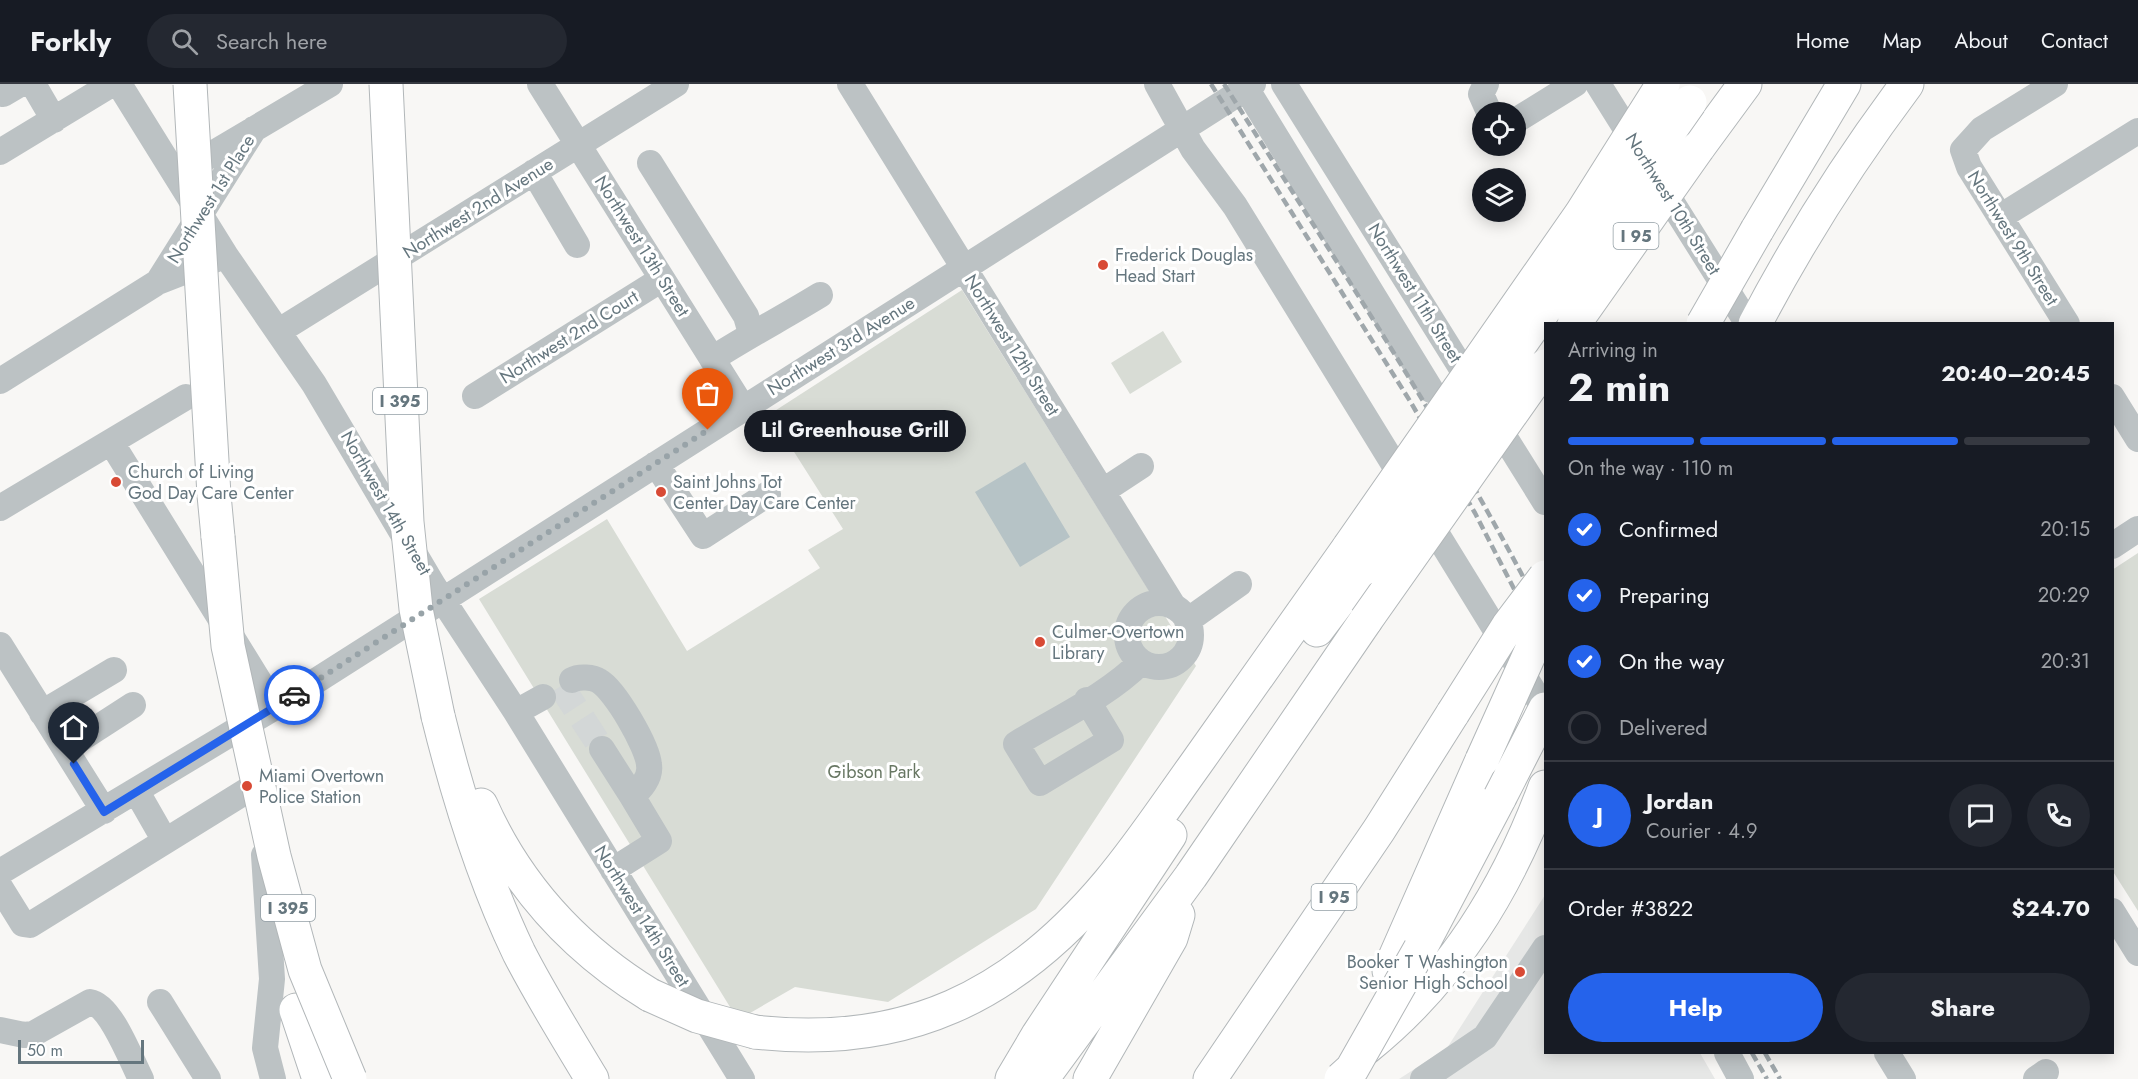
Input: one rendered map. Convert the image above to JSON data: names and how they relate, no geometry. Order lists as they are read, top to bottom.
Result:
{
  "streets": {
    "highway": ["I 95", "I 395"],
    "street": [
      "Northwest 1st Place",
      "Northwest 10th Street",
      "Northwest 2nd Avenue",
      "Northwest 9th Street",
      "Northwest 13th Street",
      "Northwest 11th Street",
      "Northwest 2nd Court",
      "Northwest 12th Street",
      "Northwest 3rd Avenue",
      "Northwest 14th Street"
    ]
  },
  "crossings": [
    ["Northwest 1st Place", "Northwest 14th Street"],
    ["Northwest 2nd Avenue", "Northwest 13th Street"],
    ["Northwest 2nd Avenue", "Northwest 14th Street"],
    ["Northwest 13th Street", "Northwest 2nd Court"],
    ["Northwest 13th Street", "Northwest 3rd Avenue"],
    ["Northwest 12th Street", "Northwest 3rd Avenue"],
    ["Northwest 3rd Avenue", "I 395"],
    ["Northwest 3rd Avenue", "Northwest 14th Street"]
  ],
  "parks": ["Gibson Park"],
  "places": [
    "Frederick Douglas Head Start",
    "Lil Greenhouse Grill",
    "Church of Living God Day Care Center",
    "Saint Johns Tot Center Day Care Center",
    "Culmer-Overtown Library",
    "Miami Overtown Police Station",
    "Booker T Washington Senior High School"
  ],
  "scale_bar": "50 m",
  "page": {
    "header": "Forkly",
    "search": "Search here",
    "nav": [
      "Home",
      "Map",
      "About",
      "Contact"
    ],
    "heading": ["2 min", "Arriving in", "20:40–20:45"],
    "panel": [
      "Jordan",
      "Courier · 4.9",
      "Order #3822",
      "$24.70"
    ],
    "bubble": "Lil Greenhouse Grill",
    "bar": "On the way · 110 m",
    "list": [
      ["Confirmed", "20:15"],
      ["Preparing", "20:29"],
      ["On the way", "20:31"],
      "Delivered"
    ],
    "round": "J",
    "buttons": ["Help", "Share"],
    "scale": "50 m"
  }
}
